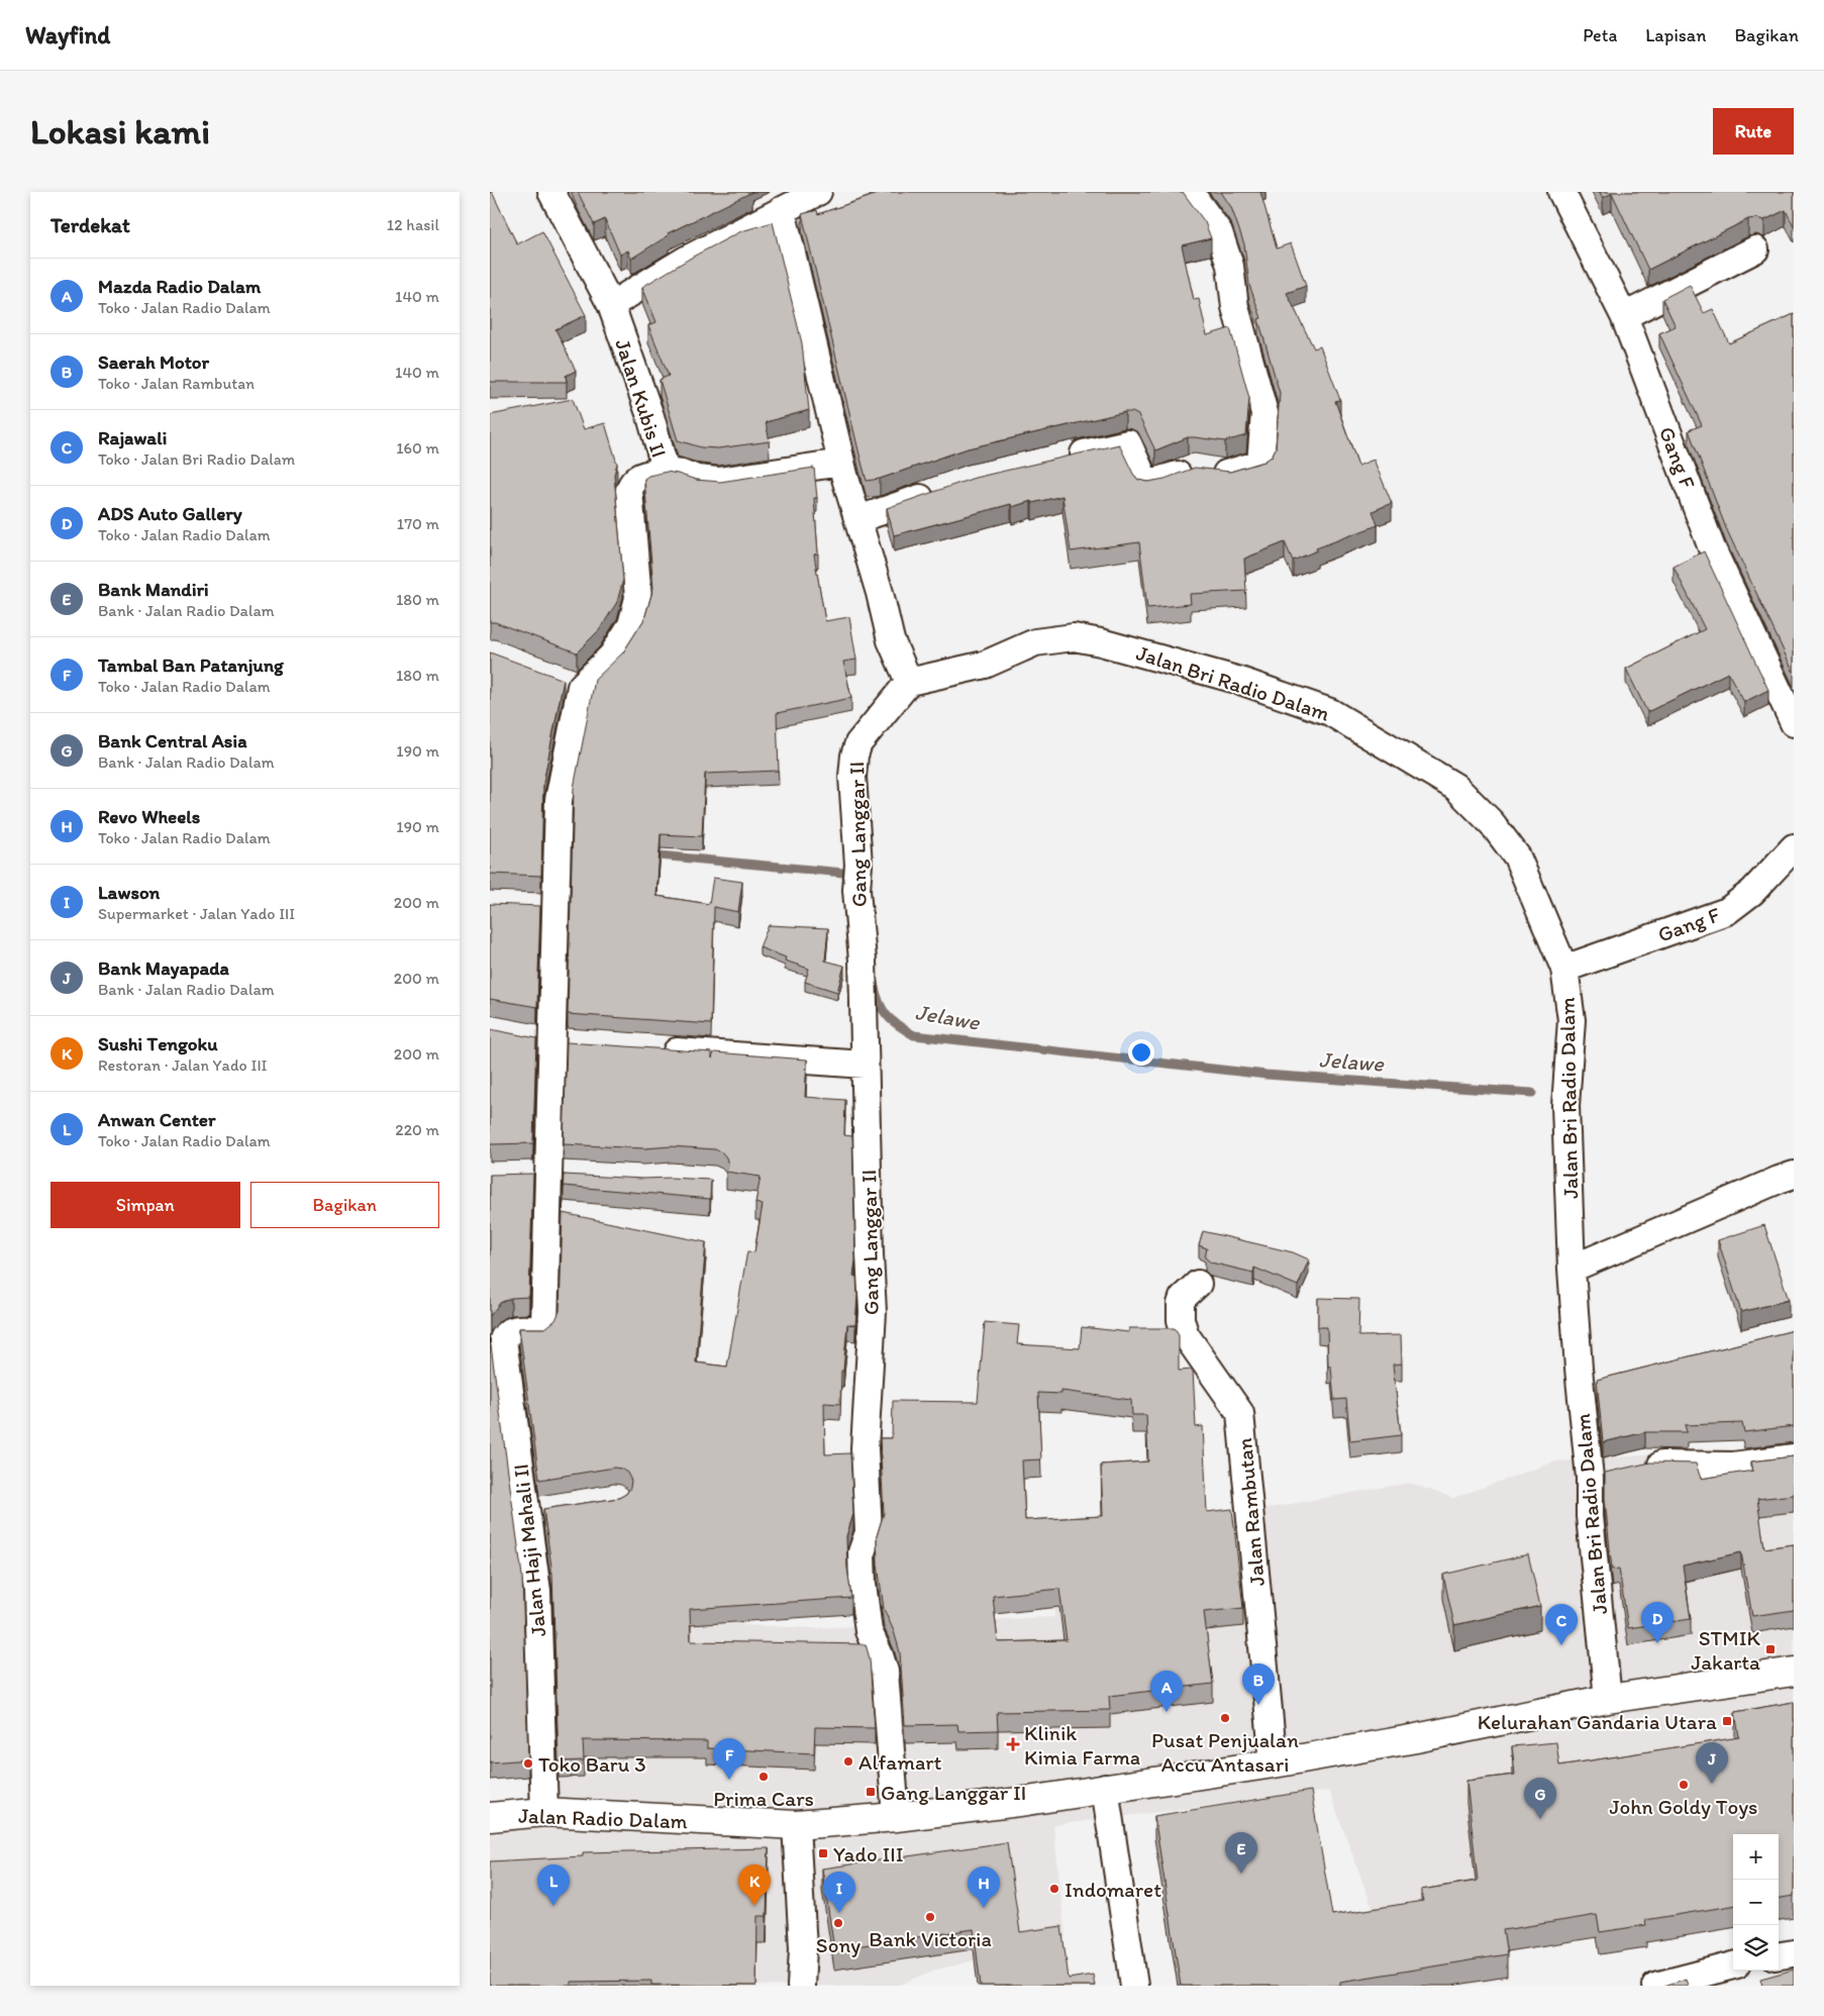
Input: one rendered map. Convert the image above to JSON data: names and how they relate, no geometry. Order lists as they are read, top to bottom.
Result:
{
  "streets": {
    "main road": ["Jalan Radio Dalam"],
    "street": [
      "Jalan Kubis II",
      "Gang F",
      "Jalan Bri Radio Dalam",
      "Gang Langgar II",
      "Jalan Rambutan",
      "Jalan Haji Mahali II"
    ]
  },
  "crossings": [
    ["Gang F", "Jalan Bri Radio Dalam"],
    ["Jalan Bri Radio Dalam", "Gang Langgar II"],
    ["Jalan Bri Radio Dalam", "Jalan Radio Dalam"],
    ["Gang Langgar II", "Jalan Radio Dalam"],
    ["Jalan Rambutan", "Jalan Radio Dalam"],
    ["Jalan Haji Mahali II", "Jalan Radio Dalam"]
  ],
  "water": ["Jelawe"],
  "places": {
    "transit": [
      "STMIK Jakarta",
      "Kelurahan Gandaria Utara",
      "Gang Langgar II",
      "Yado III"
    ],
    "other": [
      "Pusat Penjualan Accu Antasari",
      "Alfamart",
      "Toko Baru 3",
      "Prima Cars",
      "John Goldy Toys",
      "Indomaret",
      "Bank Victoria",
      "Sony"
    ],
    "health": ["Klinik Kimia Farma"]
  },
  "page": {
    "header": "Wayfind",
    "nav": ["Peta", "Lapisan", "Bagikan"],
    "buttons": [
      "Rute",
      ["Simpan", "Bagikan"]
    ],
    "title": "Lokasi kami",
    "heading": ["Terdekat", "12 hasil"],
    "list": [
      {
        "mark": "A",
        "name": "Mazda Radio Dalam",
        "note": "Toko · Jalan Radio Dalam",
        "value": "140 m"
      },
      {
        "mark": "B",
        "name": "Saerah Motor",
        "note": "Toko · Jalan Rambutan",
        "value": "140 m"
      },
      {
        "mark": "C",
        "name": "Rajawali",
        "note": "Toko · Jalan Bri Radio Dalam",
        "value": "160 m"
      },
      {
        "mark": "D",
        "name": "ADS Auto Gallery",
        "note": "Toko · Jalan Radio Dalam",
        "value": "170 m"
      },
      {
        "mark": "E",
        "name": "Bank Mandiri",
        "note": "Bank · Jalan Radio Dalam",
        "value": "180 m"
      },
      {
        "mark": "F",
        "name": "Tambal Ban Patanjung",
        "note": "Toko · Jalan Radio Dalam",
        "value": "180 m"
      },
      {
        "mark": "G",
        "name": "Bank Central Asia",
        "note": "Bank · Jalan Radio Dalam",
        "value": "190 m"
      },
      {
        "mark": "H",
        "name": "Revo Wheels",
        "note": "Toko · Jalan Radio Dalam",
        "value": "190 m"
      },
      {
        "mark": "I",
        "name": "Lawson",
        "note": "Supermarket · Jalan Yado III",
        "value": "200 m"
      },
      {
        "mark": "J",
        "name": "Bank Mayapada",
        "note": "Bank · Jalan Radio Dalam",
        "value": "200 m"
      },
      {
        "mark": "K",
        "name": "Sushi Tengoku",
        "note": "Restoran · Jalan Yado III",
        "value": "200 m"
      },
      {
        "mark": "L",
        "name": "Anwan Center",
        "note": "Toko · Jalan Radio Dalam",
        "value": "220 m"
      }
    ],
    "pins": [
      "D",
      "C",
      "B",
      "A",
      "F",
      "J",
      "G",
      "E",
      "K",
      "L",
      "H",
      "I"
    ],
    "map_buttons": ["+", "−"]
  }
}
